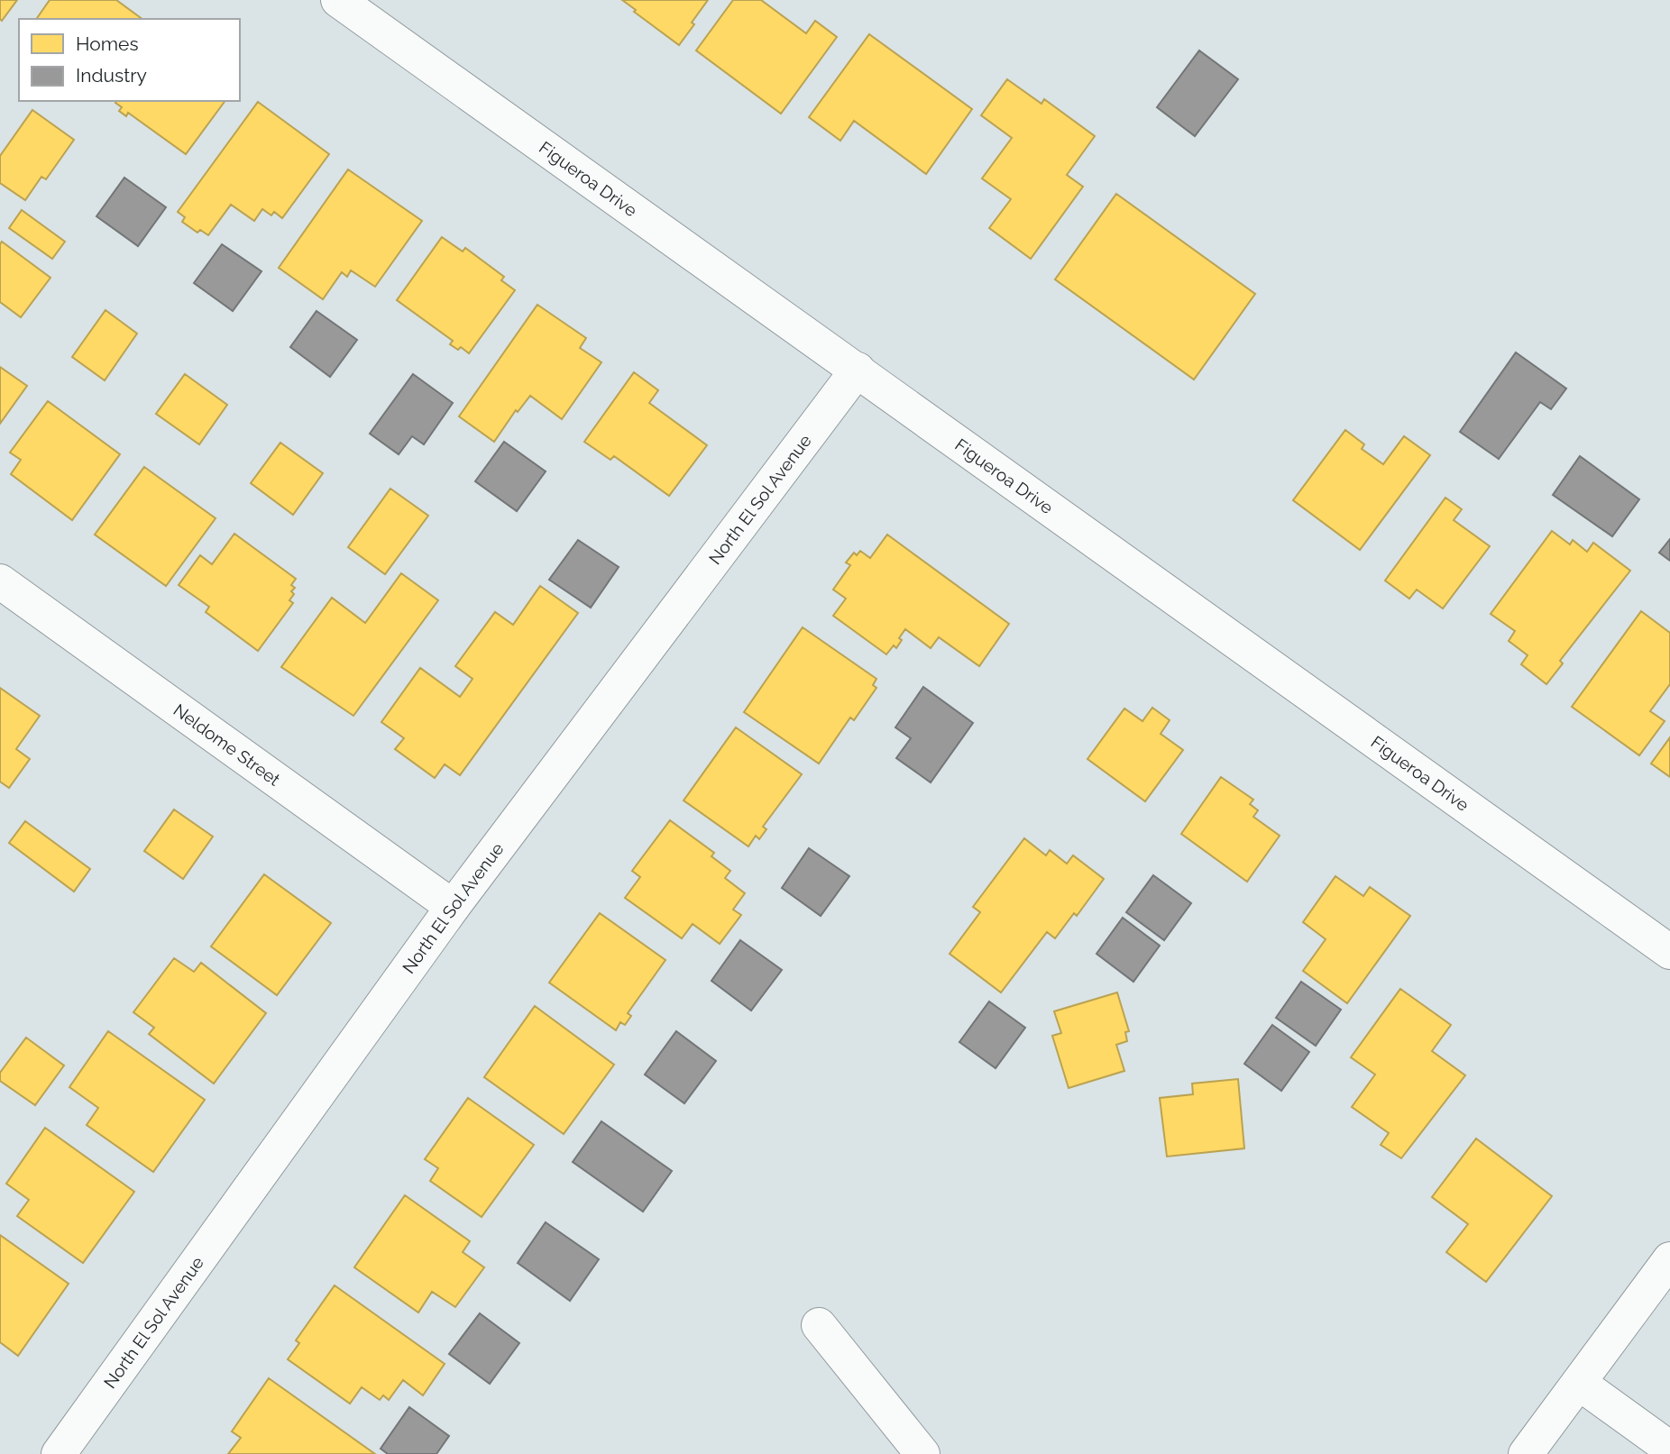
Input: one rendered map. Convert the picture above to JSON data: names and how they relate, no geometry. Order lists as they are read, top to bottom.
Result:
{
  "streets": {
    "street": ["Figueroa Drive", "North El Sol Avenue", "Neldome Street"]
  },
  "crossings": [
    ["Figueroa Drive", "North El Sol Avenue"],
    ["North El Sol Avenue", "Neldome Street"]
  ],
  "legend": ["Homes", "Industry"]
}
